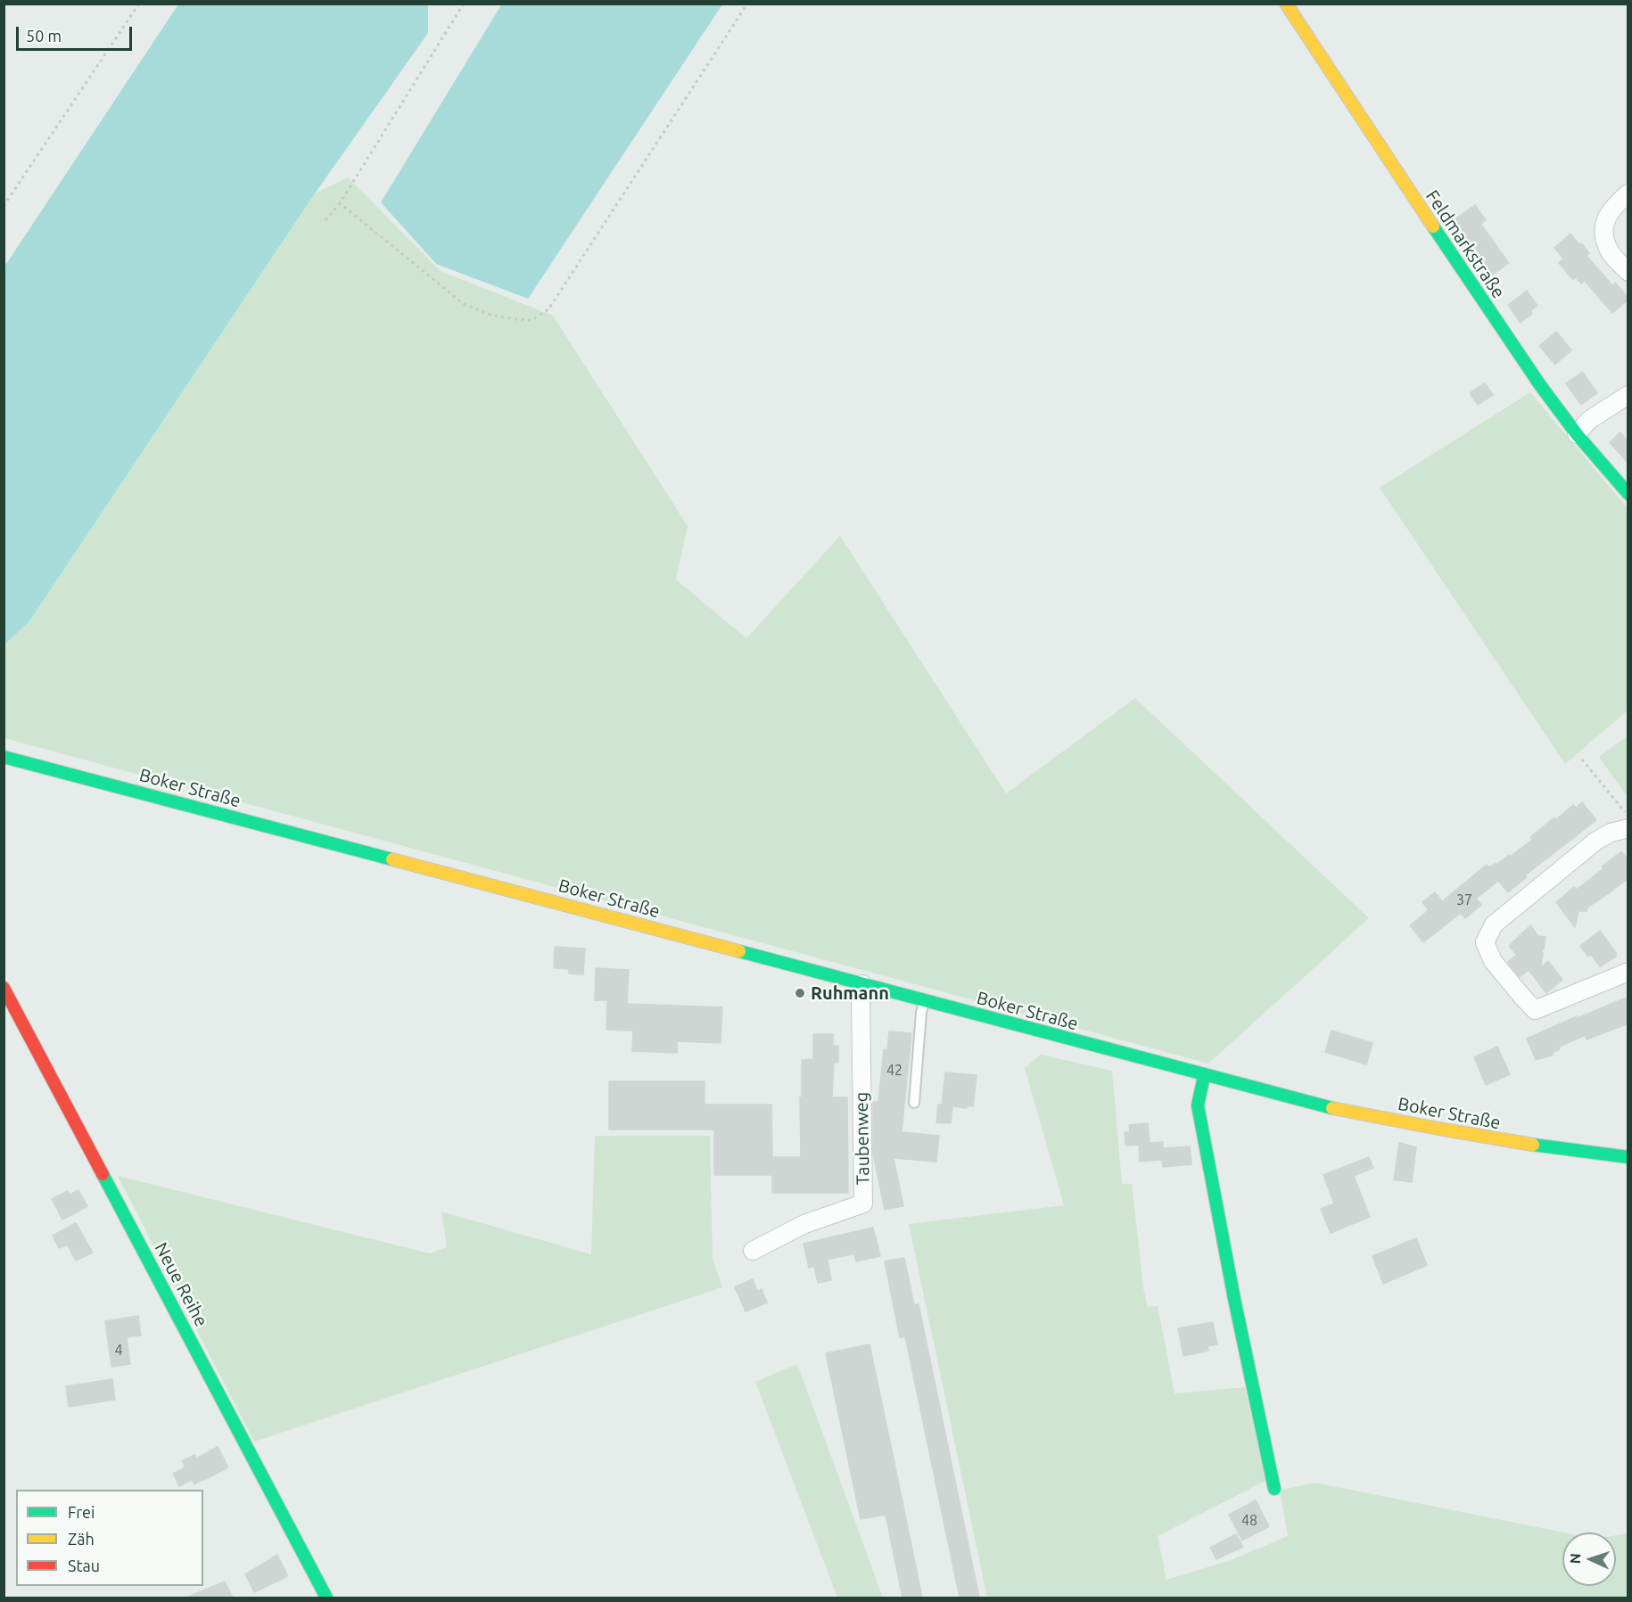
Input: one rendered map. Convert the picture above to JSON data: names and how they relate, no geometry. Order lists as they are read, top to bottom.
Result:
{
  "streets": {
    "street": [
      "Feldmarkstraße",
      "Boker Straße",
      "Taubenweg",
      "Neue Reihe"
    ]
  },
  "crossings": [
    ["Boker Straße", "Taubenweg"]
  ],
  "places": ["Ruhmann"],
  "house_numbers": [
    "37",
    "42",
    "4",
    "48"
  ],
  "legend": ["Frei", "Zäh", "Stau"],
  "scale_bar": "50 m",
  "north": "left"
}
